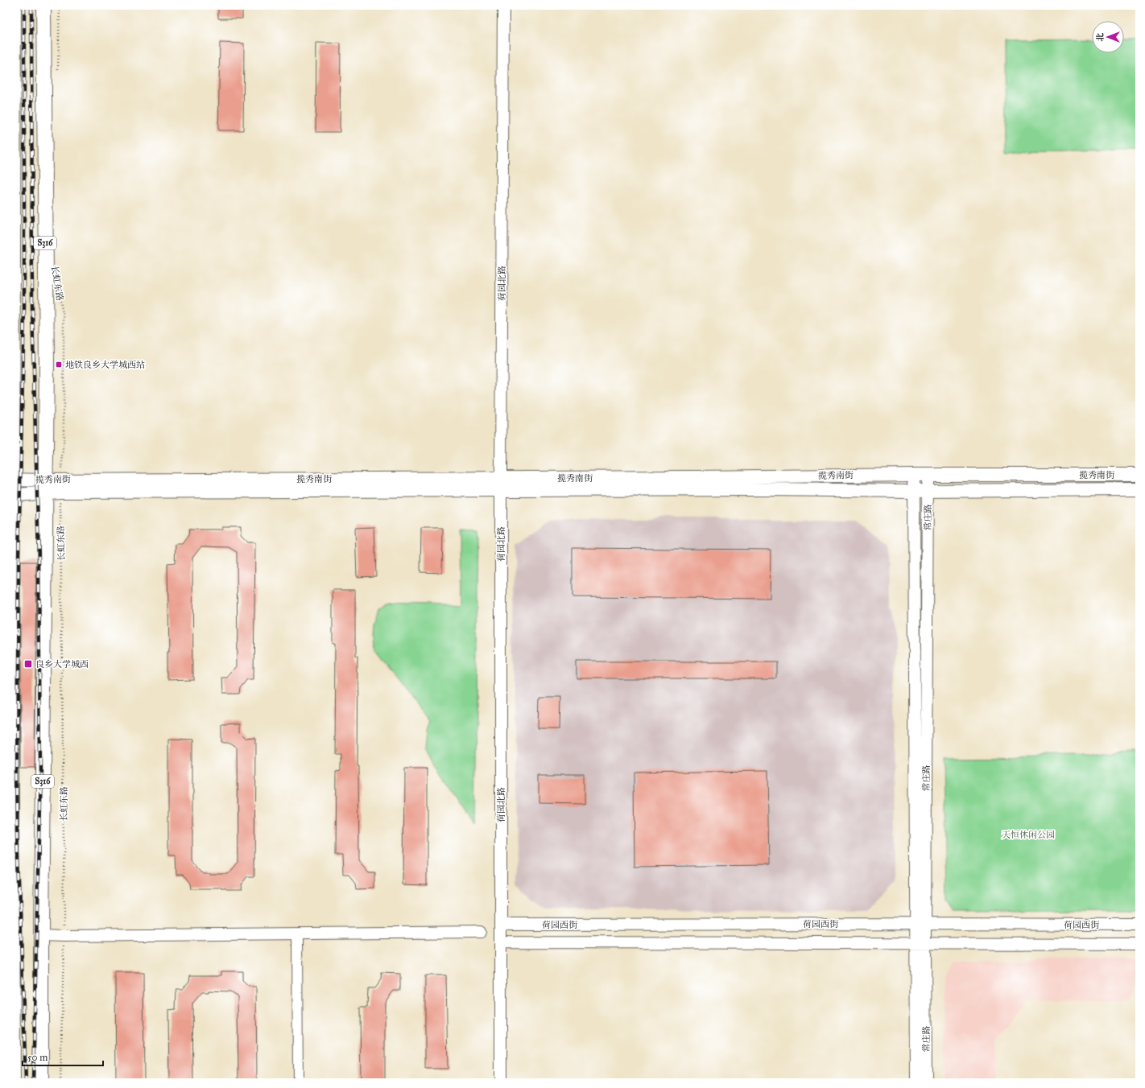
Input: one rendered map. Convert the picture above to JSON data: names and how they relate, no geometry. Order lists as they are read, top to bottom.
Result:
{
  "streets": {
    "main road": ["S316", "长虹东路", "揽秀南街"],
    "street": ["荷园北路", "常庄路", "荷园西街"]
  },
  "crossings": [
    ["长虹东路", "揽秀南街"],
    ["荷园北路", "揽秀南街"],
    ["荷园北路", "荷园西街"],
    ["揽秀南街", "常庄路"],
    ["常庄路", "荷园西街"]
  ],
  "parks": ["天恒休闲公园"],
  "places": {
    "transit": ["地铁良乡大学城西站", "良乡大学城西"]
  },
  "scale_bar": "50 m",
  "north": "left"
}
